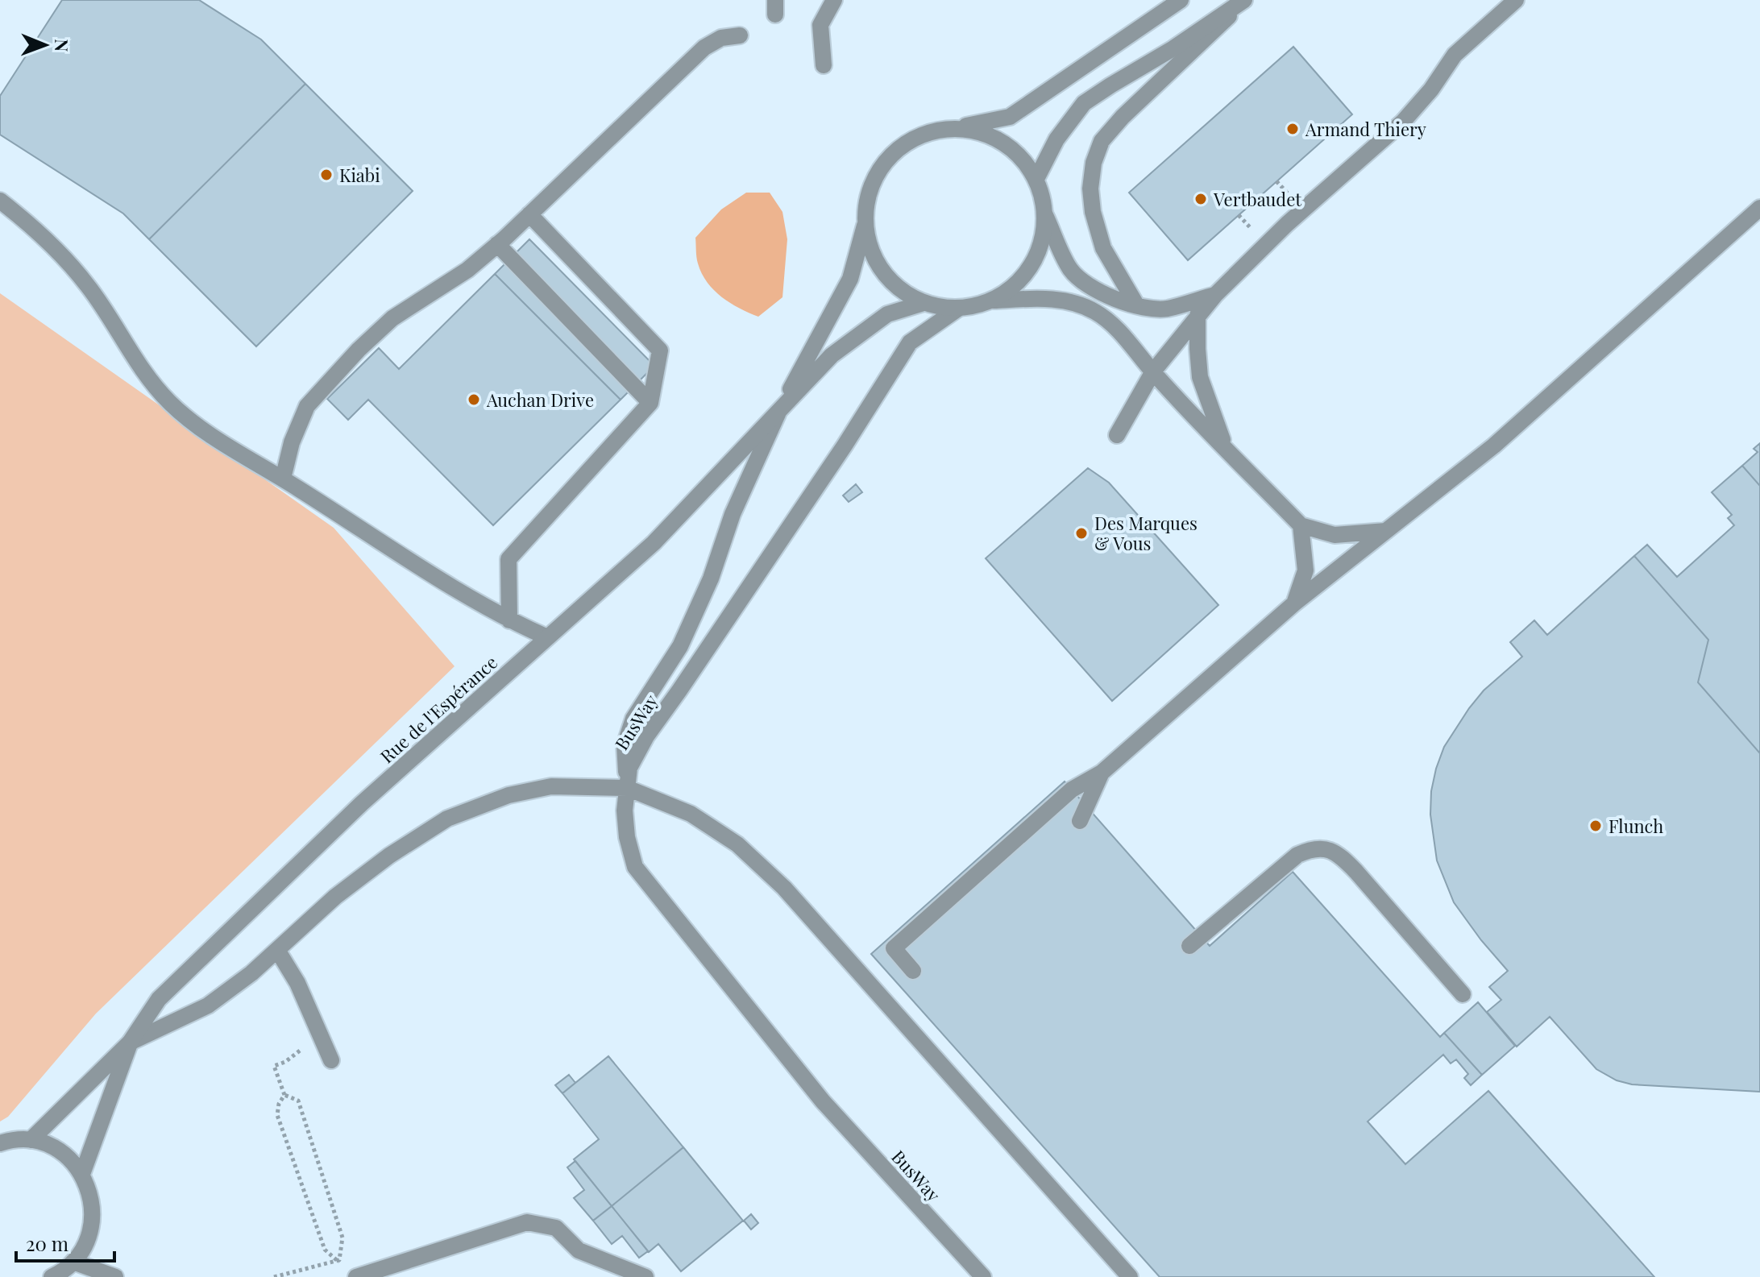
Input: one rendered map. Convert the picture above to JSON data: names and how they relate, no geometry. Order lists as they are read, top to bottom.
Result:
{
  "streets": {
    "street": ["Rue de l'Espérance", "BusWay"]
  },
  "crossings": [
    ["Rue de l'Espérance", "BusWay"]
  ],
  "places": [
    "Armand Thiery",
    "Kiabi",
    "Vertbaudet",
    "Auchan Drive",
    "Des Marques & Vous",
    "Flunch"
  ],
  "scale_bar": "20 m",
  "north": "right"
}
